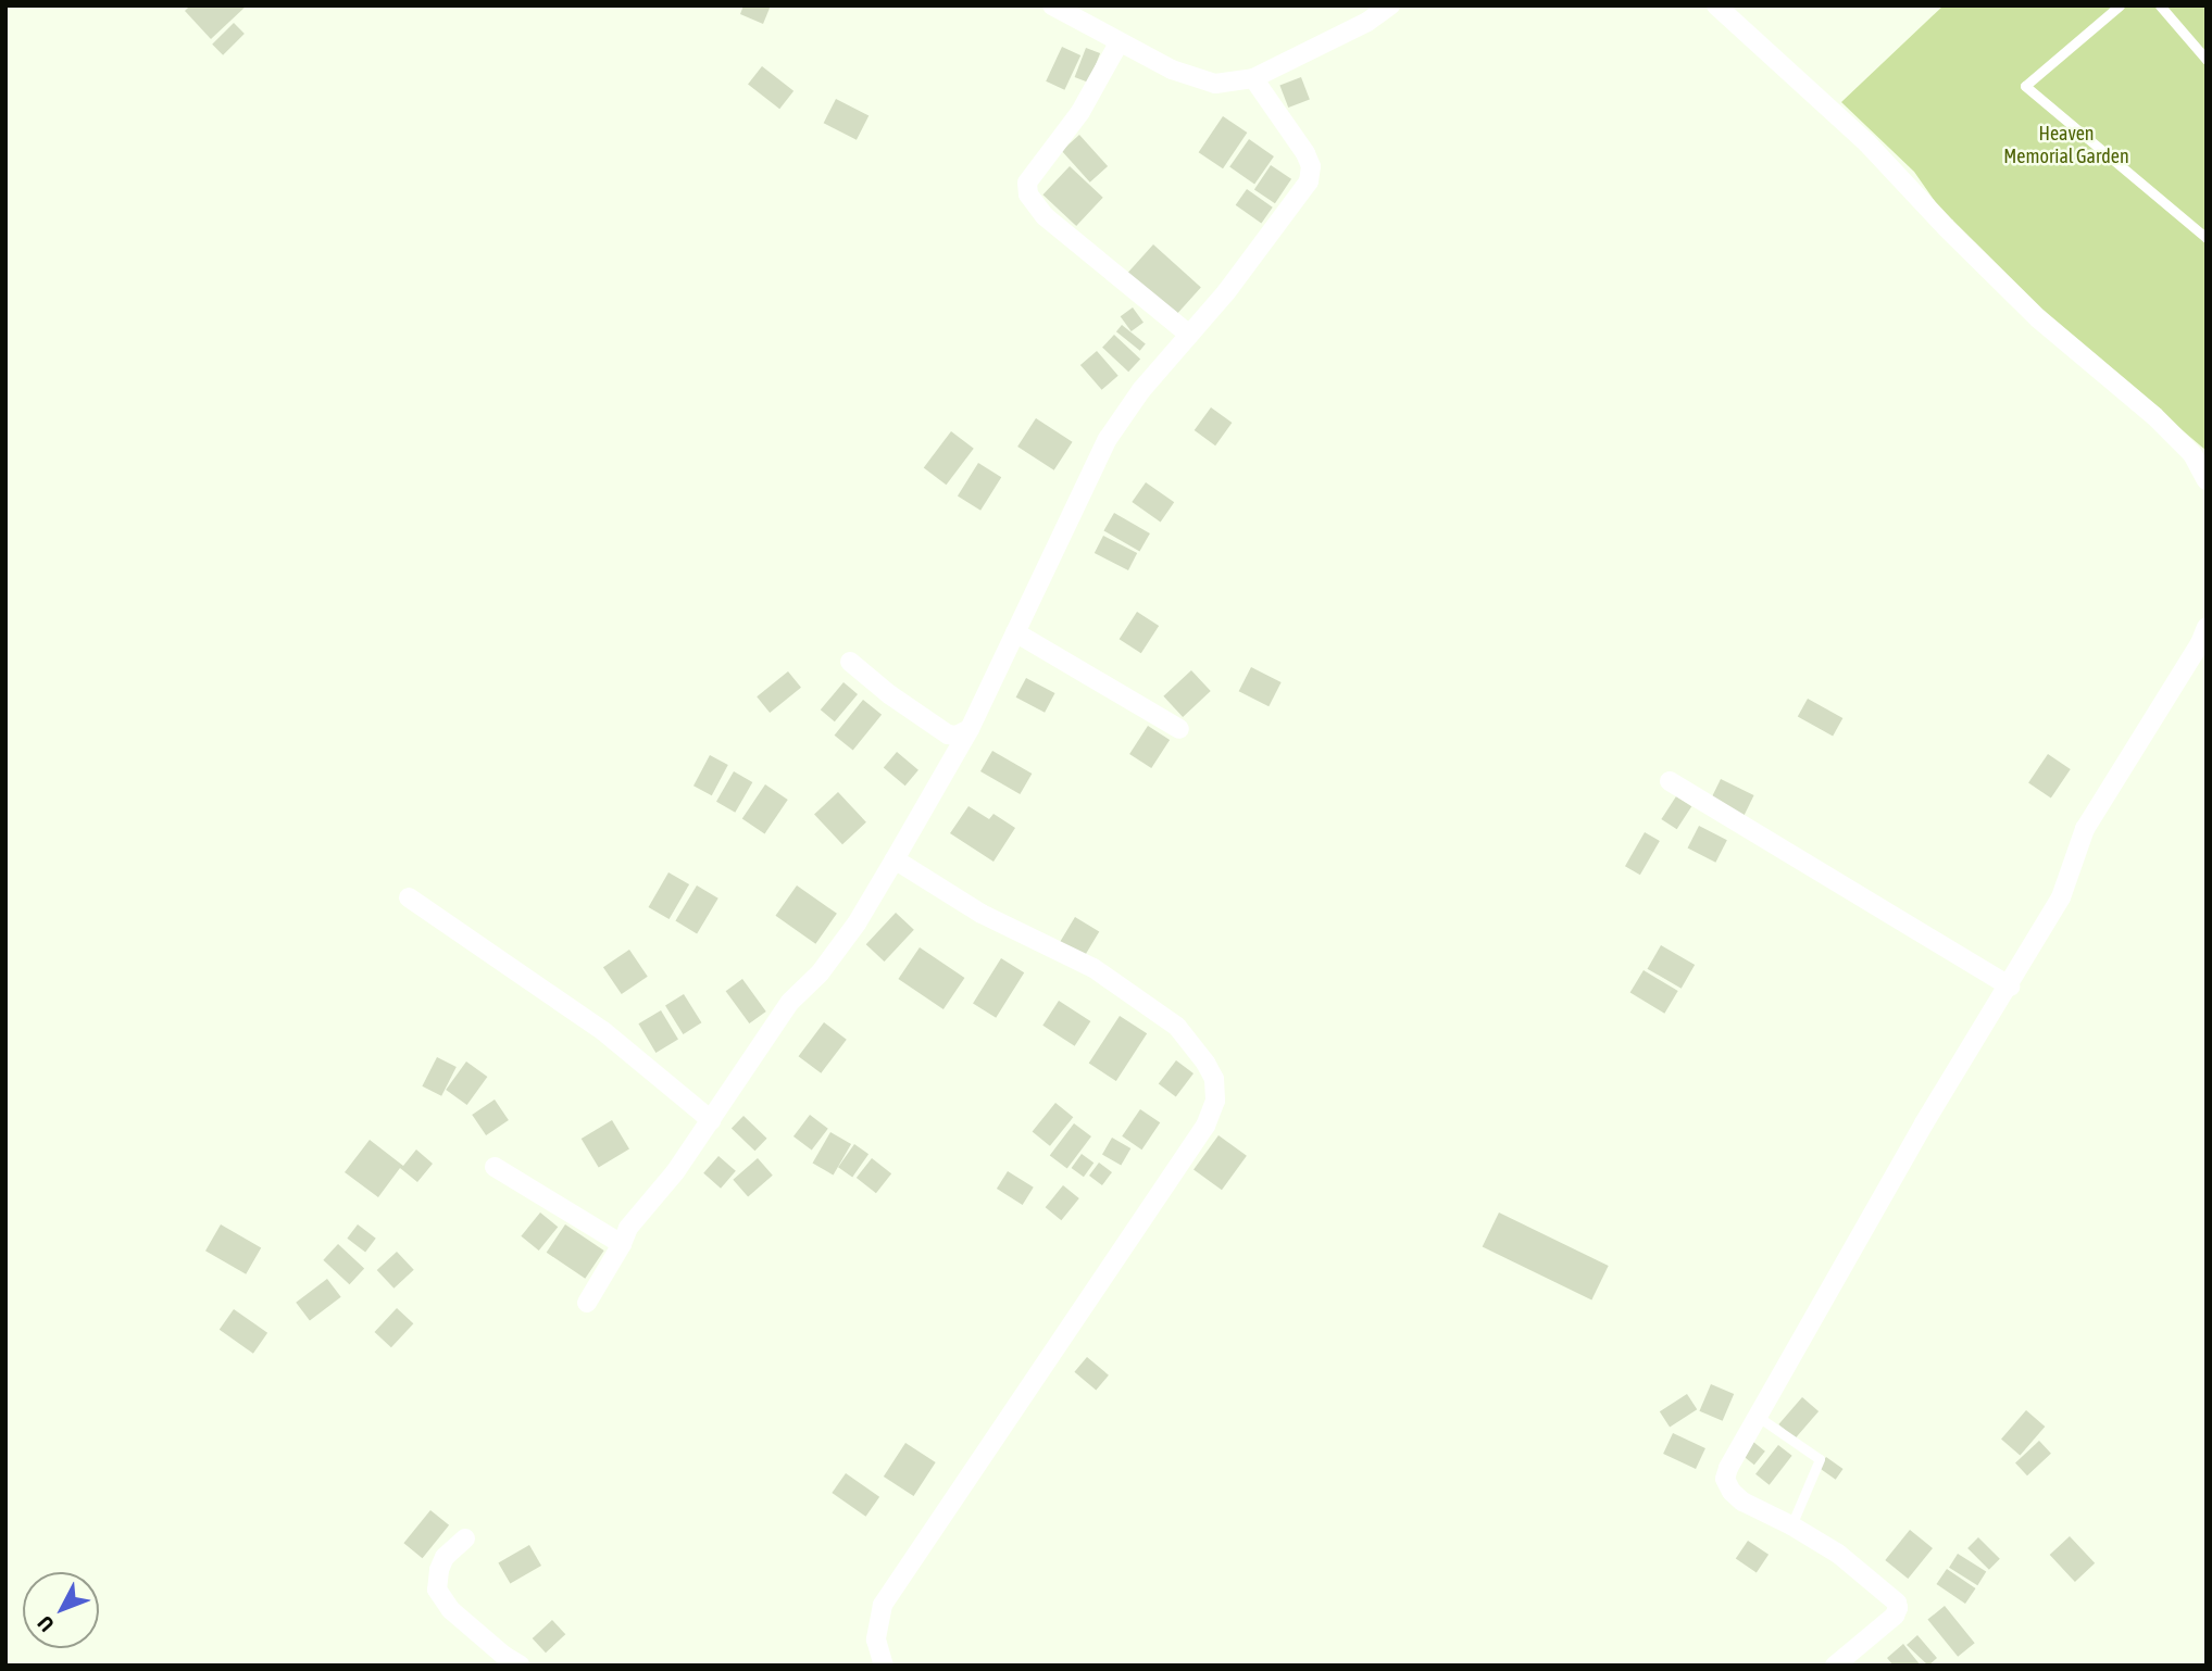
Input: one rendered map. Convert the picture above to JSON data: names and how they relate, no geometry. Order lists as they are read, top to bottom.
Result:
{
  "parks": ["Heaven Memorial Garden"],
  "north": "bottom left"
}
